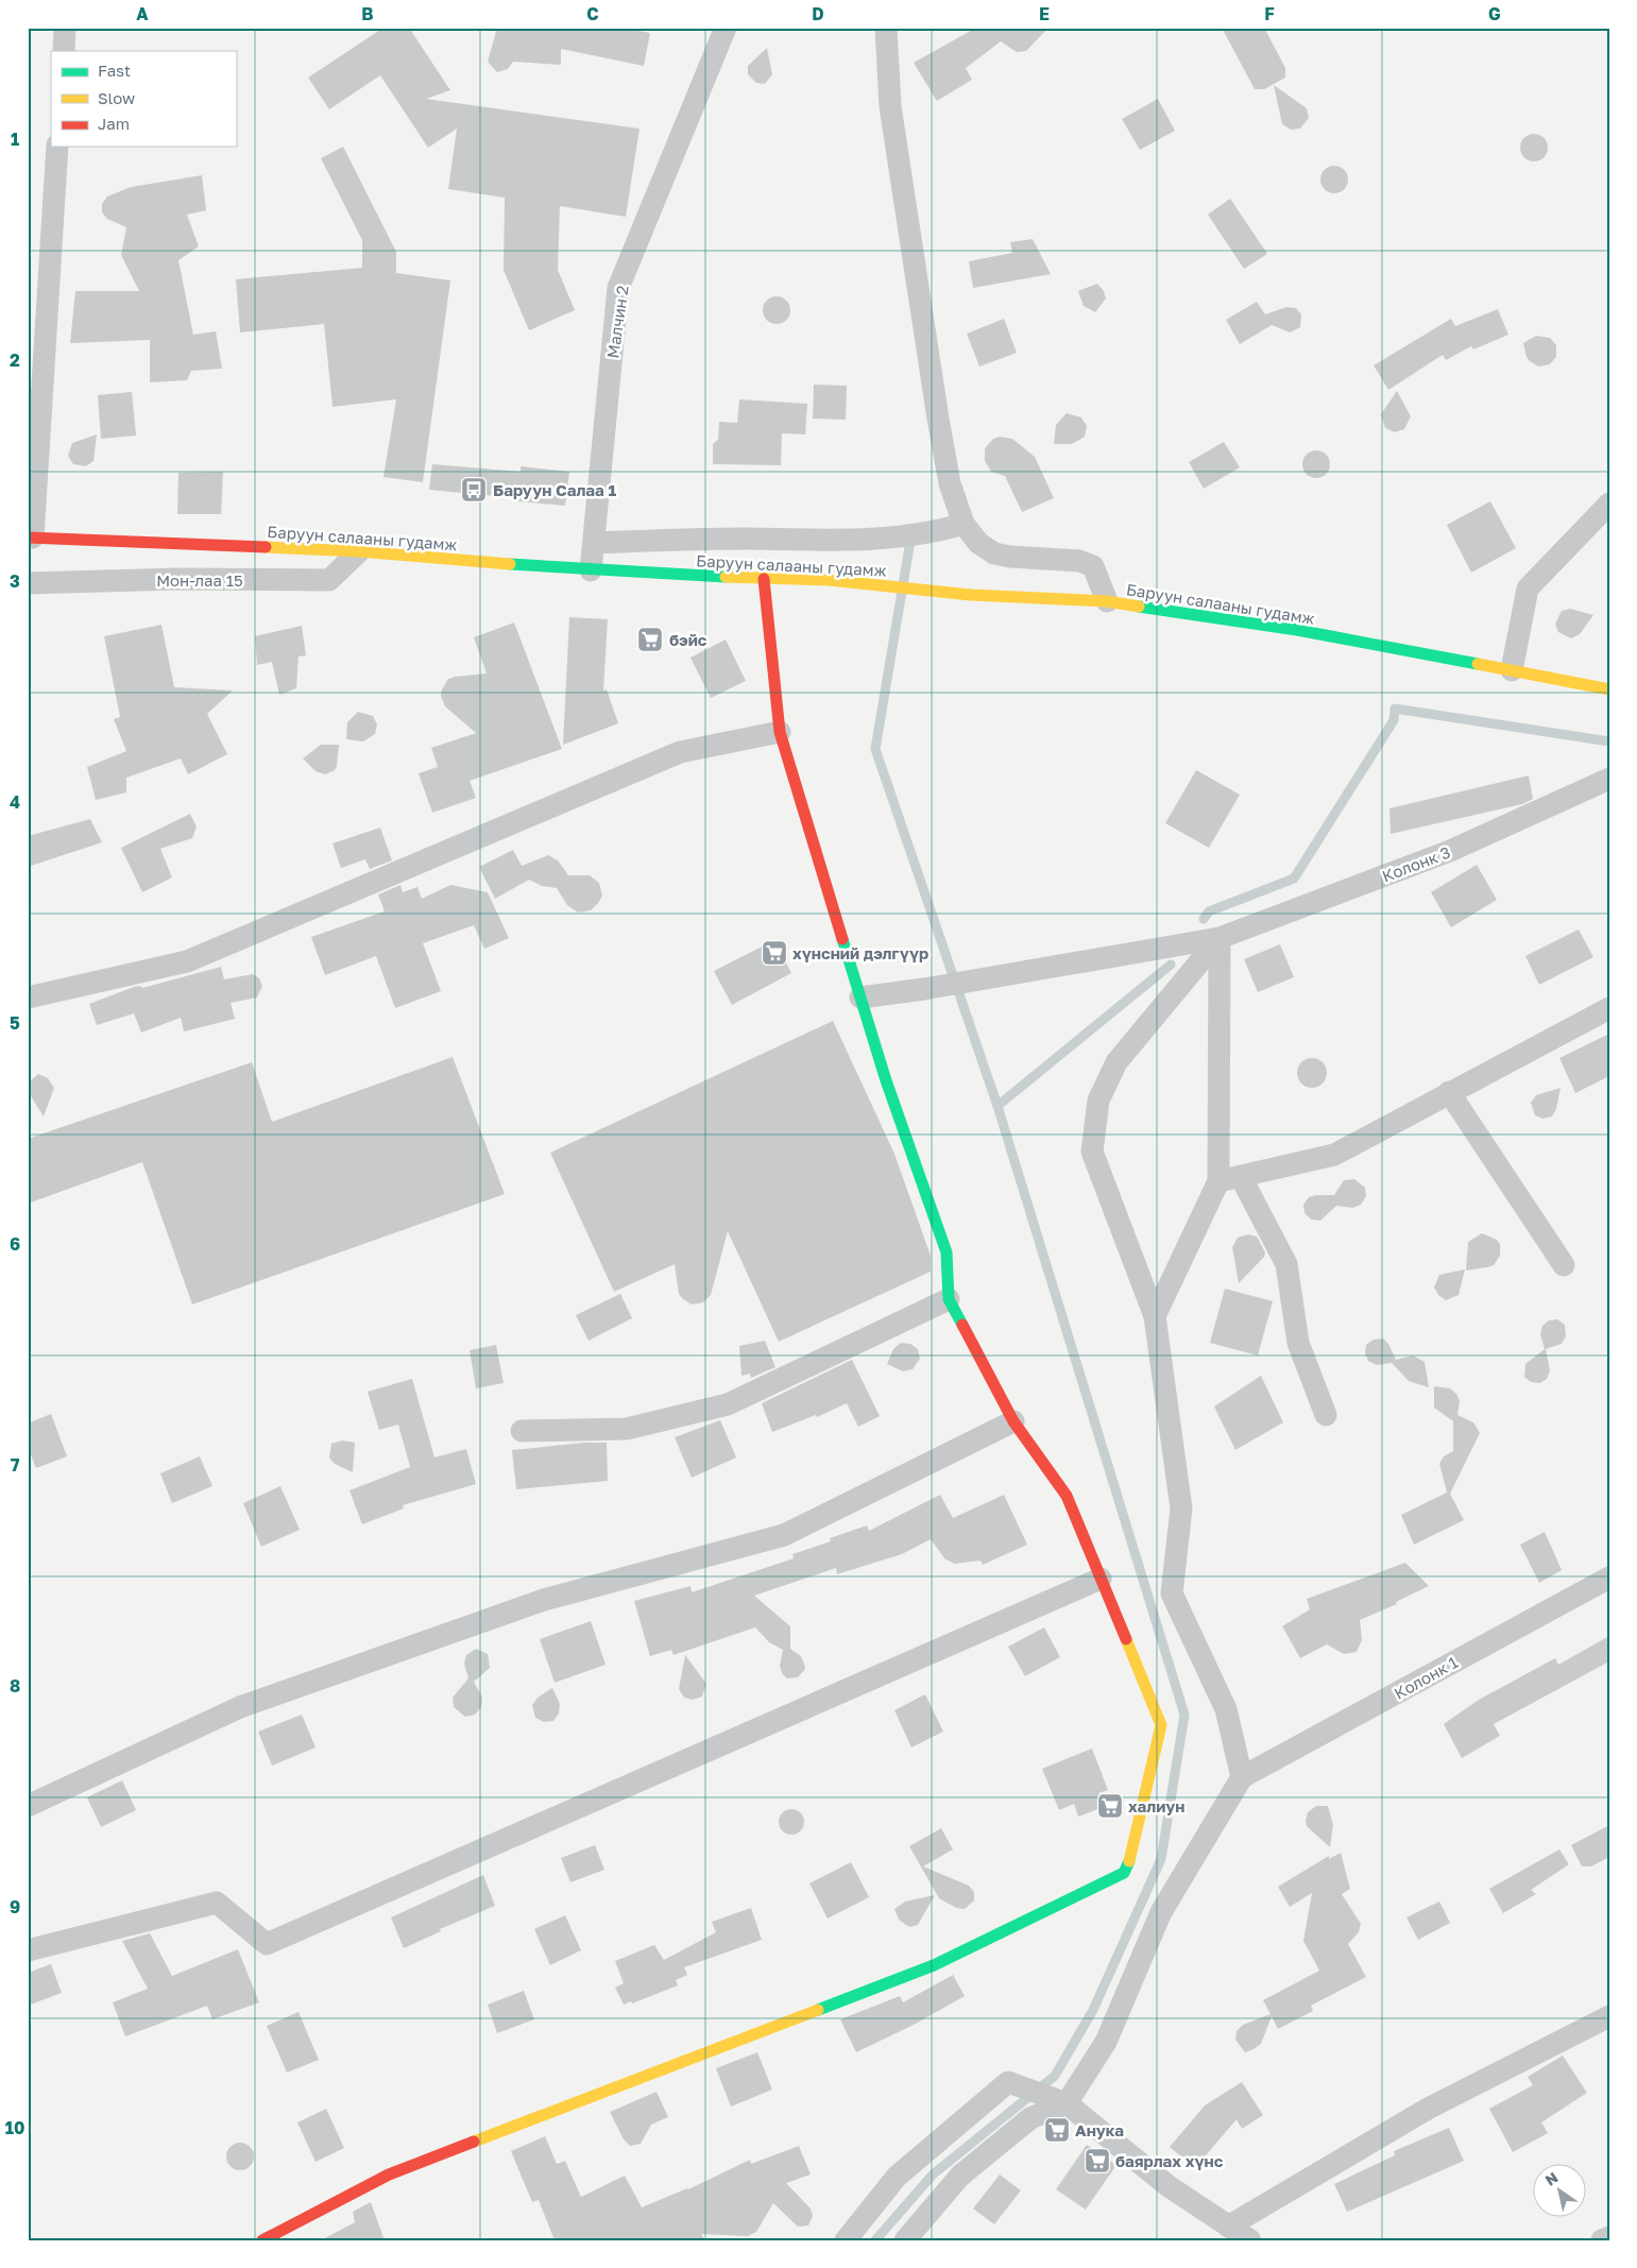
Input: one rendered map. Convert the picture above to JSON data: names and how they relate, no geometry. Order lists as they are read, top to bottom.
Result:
{
  "streets": {
    "street": [
      "Малчин 2",
      "Баруун салааны гудамж",
      "Мон-лаа 15",
      "Колонк 3",
      "Колонк 1"
    ]
  },
  "crossings": [
    ["Малчин 2", "Баруун салааны гудамж"],
    ["Баруун салааны гудамж", "Мон-лаа 15"]
  ],
  "places": {
    "bus stop": ["Баруун Салаа 1"],
    "supermarket": [
      "бэйс",
      "хүнсний дэлгүүр",
      "халиун",
      "Анука",
      "баярлах хүнс"
    ]
  },
  "legend": ["Fast", "Slow", "Jam"],
  "north": "top left",
  "grid": {
    "columns": [
      "A",
      "B",
      "C",
      "D",
      "E",
      "F",
      "G"
    ],
    "rows": [
      "1",
      "2",
      "3",
      "4",
      "5",
      "6",
      "7",
      "8",
      "9",
      "10"
    ]
  }
}
